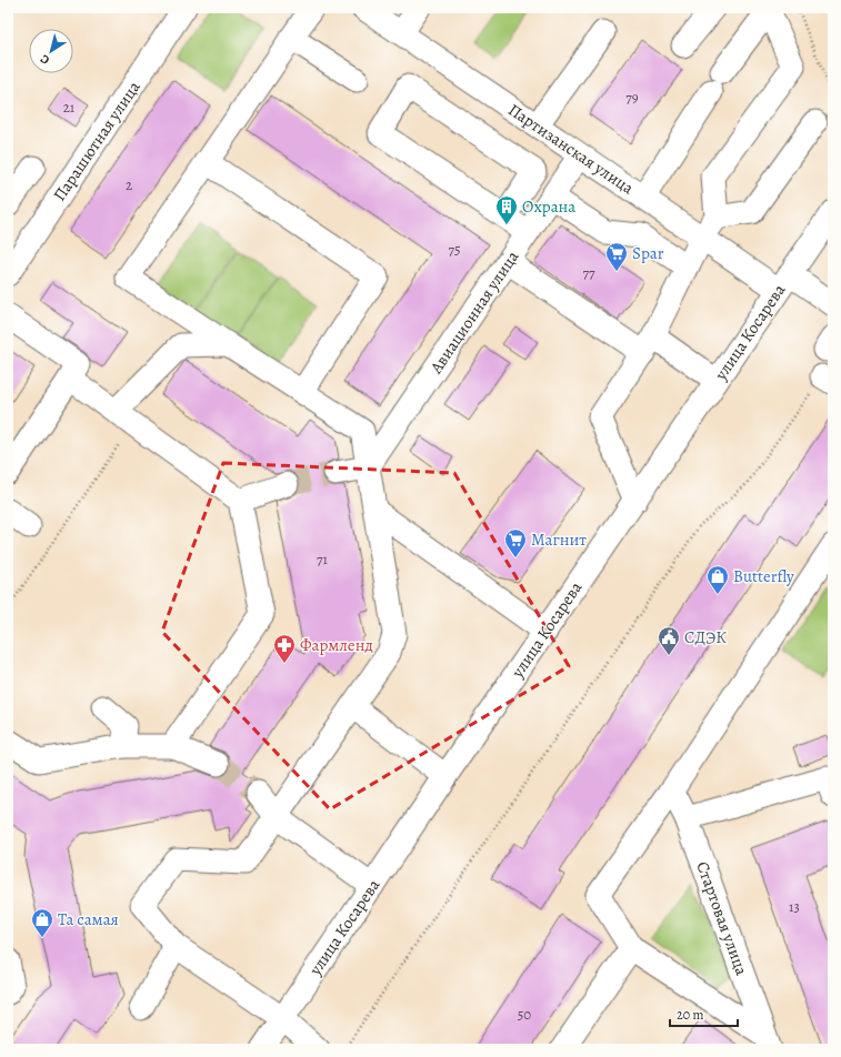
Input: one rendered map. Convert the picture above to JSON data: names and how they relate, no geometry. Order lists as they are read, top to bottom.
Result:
{
  "streets": {
    "street": [
      "Парашютная улица",
      "Партизанская улица",
      "Авиационная улица",
      "улица Косарева",
      "Стартовая улица"
    ]
  },
  "crossings": [
    ["Партизанская улица", "Авиационная улица"],
    ["Партизанская улица", "улица Косарева"]
  ],
  "places": {
    "building": ["Охрана"],
    "supermarket": ["Spar", "Магнит"],
    "shop": ["Butterfly", "Та самая"],
    "public building": ["СДЭК"],
    "pharmacy": ["Фармленд"]
  },
  "house_numbers": [
    "79",
    "21",
    "2",
    "75",
    "77",
    "71",
    "13",
    "50"
  ],
  "scale_bar": "20 m",
  "north": "bottom left"
}
